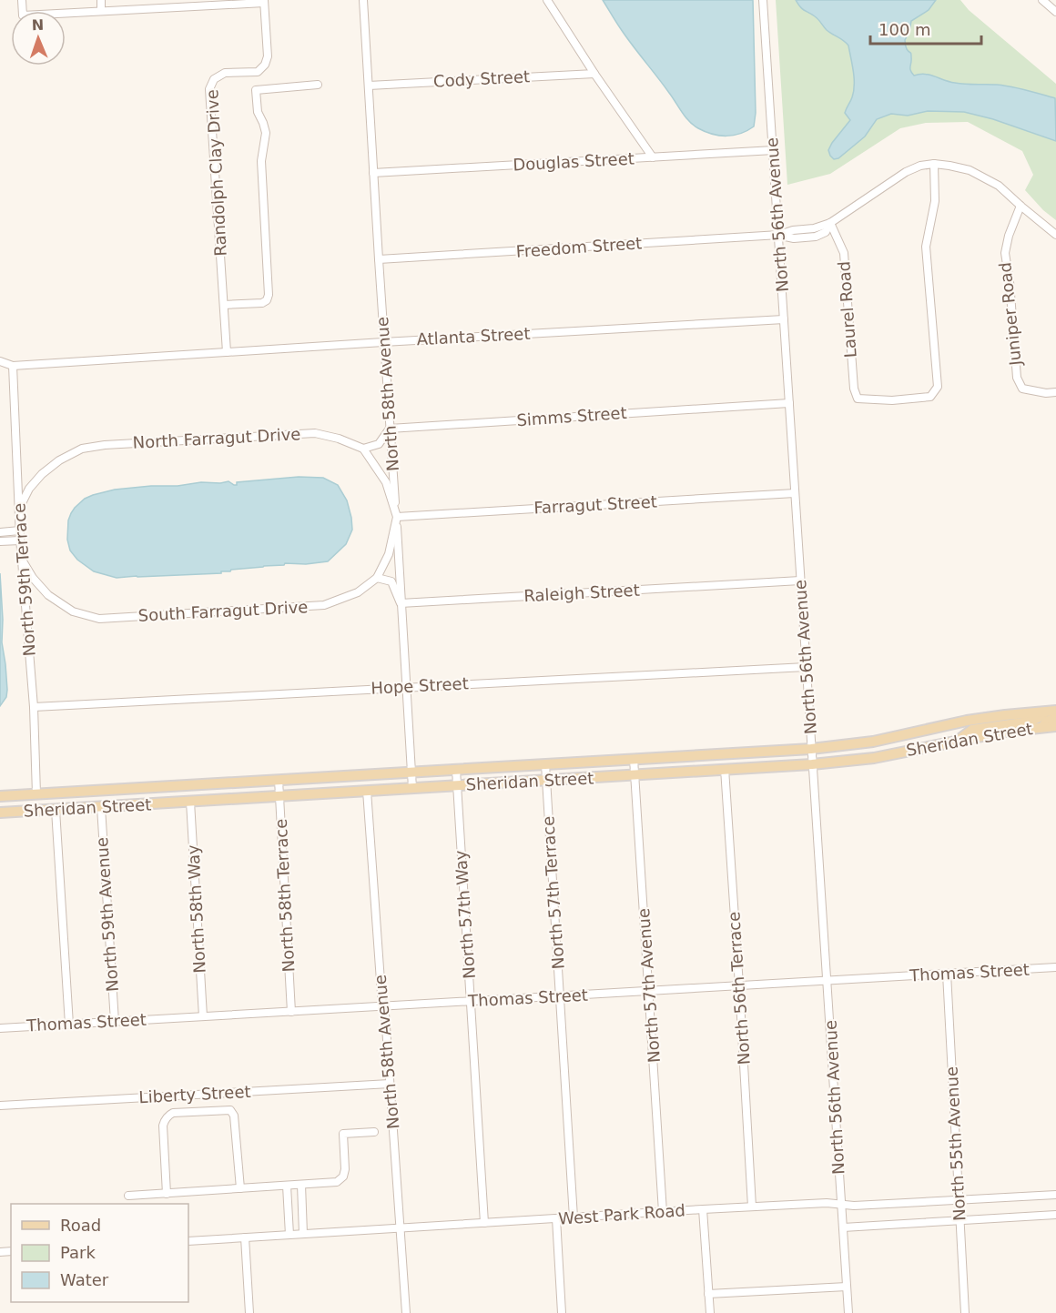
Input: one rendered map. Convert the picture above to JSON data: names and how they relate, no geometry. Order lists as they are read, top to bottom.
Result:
{
  "streets": {
    "main road": ["Sheridan Street"],
    "street": [
      "Cody Street",
      "Douglas Street",
      "Randolph Clay Drive",
      "North 56th Avenue",
      "Freedom Street",
      "Laurel Road",
      "Juniper Road",
      "Atlanta Street",
      "North 58th Avenue",
      "Simms Street",
      "North Farragut Drive",
      "Farragut Street",
      "North 59th Terrace",
      "Raleigh Street",
      "South Farragut Drive",
      "Hope Street",
      "North 57th Terrace",
      "North 58th Terrace",
      "North 58th Way",
      "North 59th Avenue",
      "North 57th Way",
      "Thomas Street",
      "North 57th Avenue",
      "North 56th Terrace",
      "Liberty Street",
      "North 55th Avenue",
      "West Park Road"
    ]
  },
  "crossings": [
    ["Cody Street", "North 58th Avenue"],
    ["Douglas Street", "North 56th Avenue"],
    ["Douglas Street", "North 58th Avenue"],
    ["Randolph Clay Drive", "Atlanta Street"],
    ["North 56th Avenue", "Freedom Street"],
    ["North 56th Avenue", "Atlanta Street"],
    ["North 56th Avenue", "Simms Street"],
    ["North 56th Avenue", "Farragut Street"],
    ["North 56th Avenue", "Raleigh Street"],
    ["North 56th Avenue", "Hope Street"],
    ["North 56th Avenue", "Sheridan Street"],
    ["North 56th Avenue", "Thomas Street"],
    ["North 56th Avenue", "West Park Road"],
    ["Freedom Street", "Laurel Road"],
    ["Freedom Street", "North 58th Avenue"],
    ["Atlanta Street", "North 58th Avenue"],
    ["Atlanta Street", "North 59th Terrace"],
    ["North 58th Avenue", "Simms Street"],
    ["North 58th Avenue", "Farragut Street"],
    ["North 58th Avenue", "Raleigh Street"],
    ["North 58th Avenue", "South Farragut Drive"],
    ["North 58th Avenue", "Hope Street"],
    ["North 58th Avenue", "Sheridan Street"],
    ["North 58th Avenue", "Thomas Street"],
    ["North 58th Avenue", "Liberty Street"],
    ["North 58th Avenue", "West Park Road"],
    ["North Farragut Drive", "North 59th Terrace"],
    ["Farragut Street", "South Farragut Drive"],
    ["North 59th Terrace", "South Farragut Drive"],
    ["North 59th Terrace", "Hope Street"],
    ["North 59th Terrace", "Sheridan Street"],
    ["Sheridan Street", "North 57th Terrace"],
    ["Sheridan Street", "North 58th Terrace"],
    ["Sheridan Street", "North 58th Way"],
    ["Sheridan Street", "North 59th Avenue"],
    ["Sheridan Street", "North 57th Way"],
    ["Sheridan Street", "North 57th Avenue"],
    ["Sheridan Street", "North 56th Terrace"],
    ["North 57th Terrace", "Thomas Street"],
    ["North 57th Terrace", "West Park Road"],
    ["North 58th Terrace", "Thomas Street"],
    ["North 58th Way", "Thomas Street"],
    ["North 59th Avenue", "Thomas Street"],
    ["North 57th Way", "Thomas Street"],
    ["North 57th Way", "West Park Road"],
    ["Thomas Street", "North 57th Avenue"],
    ["Thomas Street", "North 56th Terrace"],
    ["Thomas Street", "North 55th Avenue"],
    ["North 57th Avenue", "West Park Road"],
    ["North 56th Terrace", "West Park Road"],
    ["North 55th Avenue", "West Park Road"]
  ],
  "legend": ["Road", "Park", "Water"],
  "scale_bar": "100 m",
  "north": "top"
}
